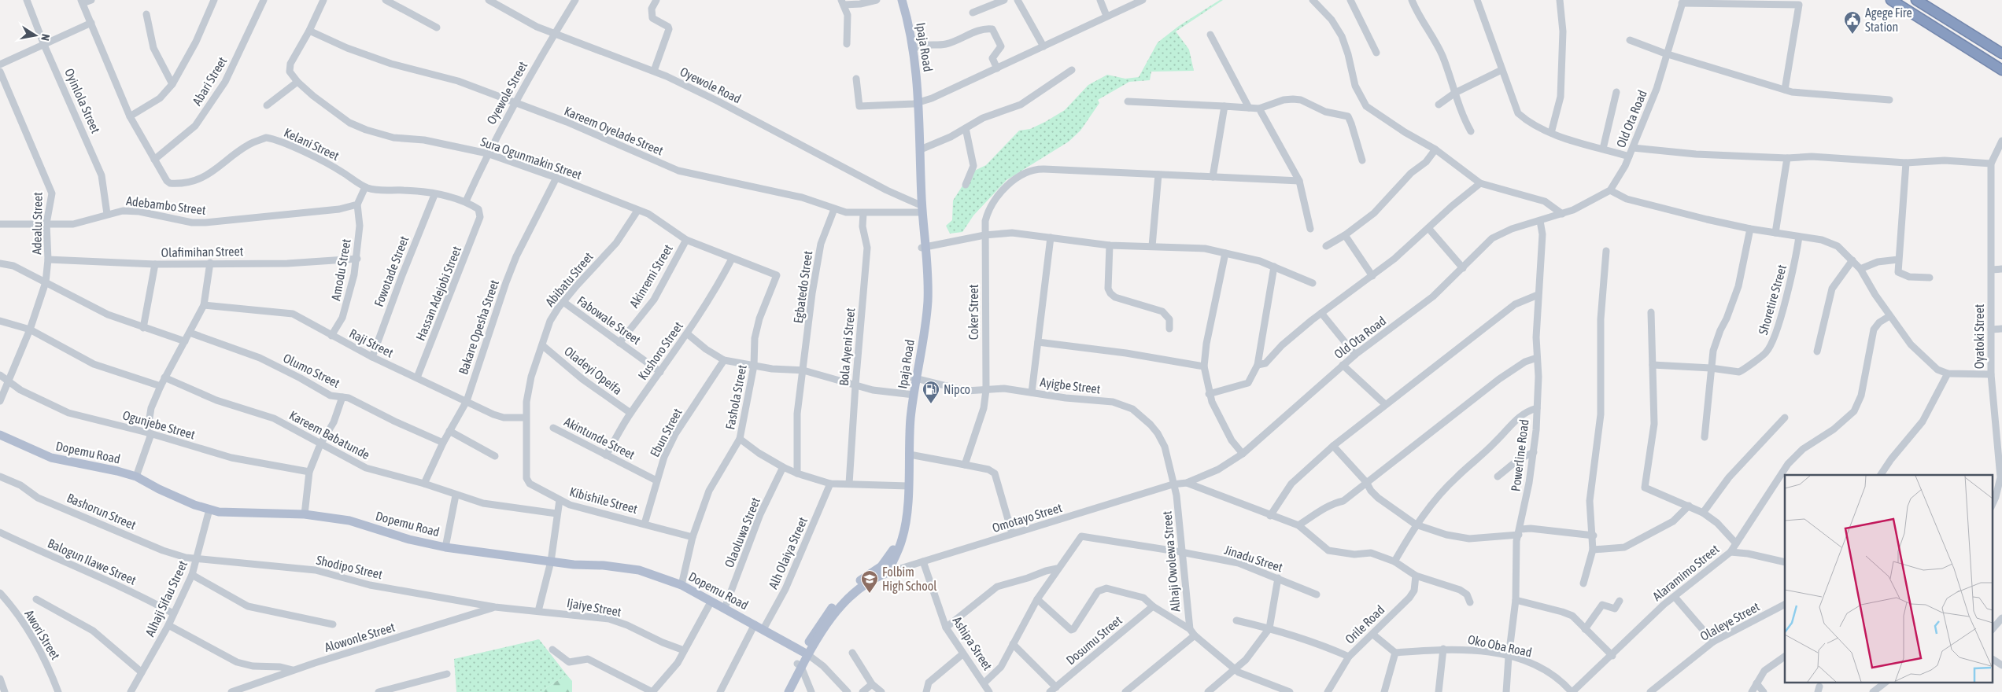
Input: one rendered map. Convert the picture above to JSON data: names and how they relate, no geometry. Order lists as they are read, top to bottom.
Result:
{
  "streets": {
    "main road": ["Ipaja Road", "Dopemu Road"],
    "street": [
      "Abari Street",
      "Oyewole Road",
      "Oyewole Street",
      "Oyinlola Street",
      "Old Ota Road",
      "Kareem Oyelade Street",
      "Kelani Street",
      "Sura Ogunmakin Street",
      "Adebambo Street",
      "Adealu Street",
      "Olafimihan Street",
      "Amodu Street",
      "Fowotade Street",
      "Akinremi Street",
      "Abibatu Street",
      "Egbatedo Street",
      "Hassan Adejobi Street",
      "Shoretire Street",
      "Coker Street",
      "Fabowale Street",
      "Bakare Opesha Street",
      "Oyatoki Street",
      "Raji Street",
      "Bola Ayeni Street",
      "Kushoro Street",
      "Olumo Street",
      "Oladeyi Opeifa",
      "Ayigbe Street",
      "Fashola Street",
      "Ogunjebe Street",
      "Ebun Street",
      "Kareem Babatunde",
      "Akintunde Street",
      "Powerline Road",
      "Kibishile Street",
      "Bashorun Street",
      "Omotayo Street",
      "Olaoluwa Street",
      "Alh Olaiya Street",
      "Jinadu Street",
      "Balogun Ilawe Street",
      "Alhaji Owolewa Street",
      "Shodipo Street",
      "Alaramimo Street",
      "Alhaji Sifau Street",
      "Ijaiye Street",
      "Olaleye Street",
      "Orile Road",
      "Awori Street",
      "Alowonle Street",
      "Dosumu Street",
      "Ashipa Street",
      "Oko Oba Road"
    ]
  },
  "crossings": [
    ["Ipaja Road", "Oyewole Road"],
    ["Ipaja Road", "Kareem Oyelade Street"],
    ["Ipaja Road", "Ayigbe Street"],
    ["Ipaja Road", "Omotayo Street"],
    ["Abari Street", "Kelani Street"],
    ["Oyewole Road", "Oyewole Street"],
    ["Oyewole Road", "Kareem Oyelade Street"],
    ["Oyewole Street", "Kareem Oyelade Street"],
    ["Oyewole Street", "Kelani Street"],
    ["Oyewole Street", "Sura Ogunmakin Street"],
    ["Oyinlola Street", "Adebambo Street"],
    ["Old Ota Road", "Ayigbe Street"],
    ["Old Ota Road", "Powerline Road"],
    ["Old Ota Road", "Omotayo Street"],
    ["Old Ota Road", "Alhaji Owolewa Street"],
    ["Kareem Oyelade Street", "Sura Ogunmakin Street"],
    ["Kareem Oyelade Street", "Egbatedo Street"],
    ["Kareem Oyelade Street", "Bola Ayeni Street"],
    ["Kelani Street", "Fowotade Street"],
    ["Kelani Street", "Hassan Adejobi Street"],
    ["Sura Ogunmakin Street", "Akinremi Street"],
    ["Sura Ogunmakin Street", "Abibatu Street"],
    ["Sura Ogunmakin Street", "Bakare Opesha Street"],
    ["Sura Ogunmakin Street", "Kushoro Street"],
    ["Sura Ogunmakin Street", "Fashola Street"],
    ["Adebambo Street", "Adealu Street"],
    ["Adebambo Street", "Amodu Street"],
    ["Adealu Street", "Olafimihan Street"],
    ["Adealu Street", "Ogunjebe Street"],
    ["Olafimihan Street", "Amodu Street"],
    ["Amodu Street", "Raji Street"],
    ["Fowotade Street", "Raji Street"],
    ["Akinremi Street", "Fabowale Street"],
    ["Abibatu Street", "Fabowale Street"],
    ["Abibatu Street", "Raji Street"],
    ["Abibatu Street", "Oladeyi Opeifa"],
    ["Abibatu Street", "Kibishile Street"],
    ["Hassan Adejobi Street", "Raji Street"],
    ["Coker Street", "Ayigbe Street"],
    ["Fabowale Street", "Kushoro Street"],
    ["Bakare Opesha Street", "Raji Street"],
    ["Bakare Opesha Street", "Olumo Street"],
    ["Bakare Opesha Street", "Kareem Babatunde"],
    ["Raji Street", "Kibishile Street"],
    ["Kushoro Street", "Oladeyi Opeifa"],
    ["Kushoro Street", "Akintunde Street"],
    ["Ayigbe Street", "Omotayo Street"],
    ["Ayigbe Street", "Alhaji Owolewa Street"],
    ["Fashola Street", "Dopemu Road"],
    ["Fashola Street", "Kibishile Street"],
    ["Ebun Street", "Akintunde Street"],
    ["Ebun Street", "Kibishile Street"],
    ["Dopemu Road", "Olaoluwa Street"],
    ["Dopemu Road", "Alh Olaiya Street"],
    ["Dopemu Road", "Alhaji Sifau Street"],
    ["Powerline Road", "Oko Oba Road"],
    ["Bashorun Street", "Shodipo Street"],
    ["Bashorun Street", "Alhaji Sifau Street"],
    ["Omotayo Street", "Alhaji Owolewa Street"],
    ["Omotayo Street", "Ashipa Street"],
    ["Jinadu Street", "Alhaji Owolewa Street"],
    ["Balogun Ilawe Street", "Alhaji Sifau Street"],
    ["Shodipo Street", "Alhaji Sifau Street"],
    ["Shodipo Street", "Ijaiye Street"],
    ["Shodipo Street", "Alowonle Street"],
    ["Alaramimo Street", "Oko Oba Road"],
    ["Ijaiye Street", "Alowonle Street"]
  ],
  "places": {
    "public building": ["Agege Fire Station"],
    "fuel station": ["Nipco"],
    "school or university": ["Folbim High School"]
  },
  "north": "right"
}
